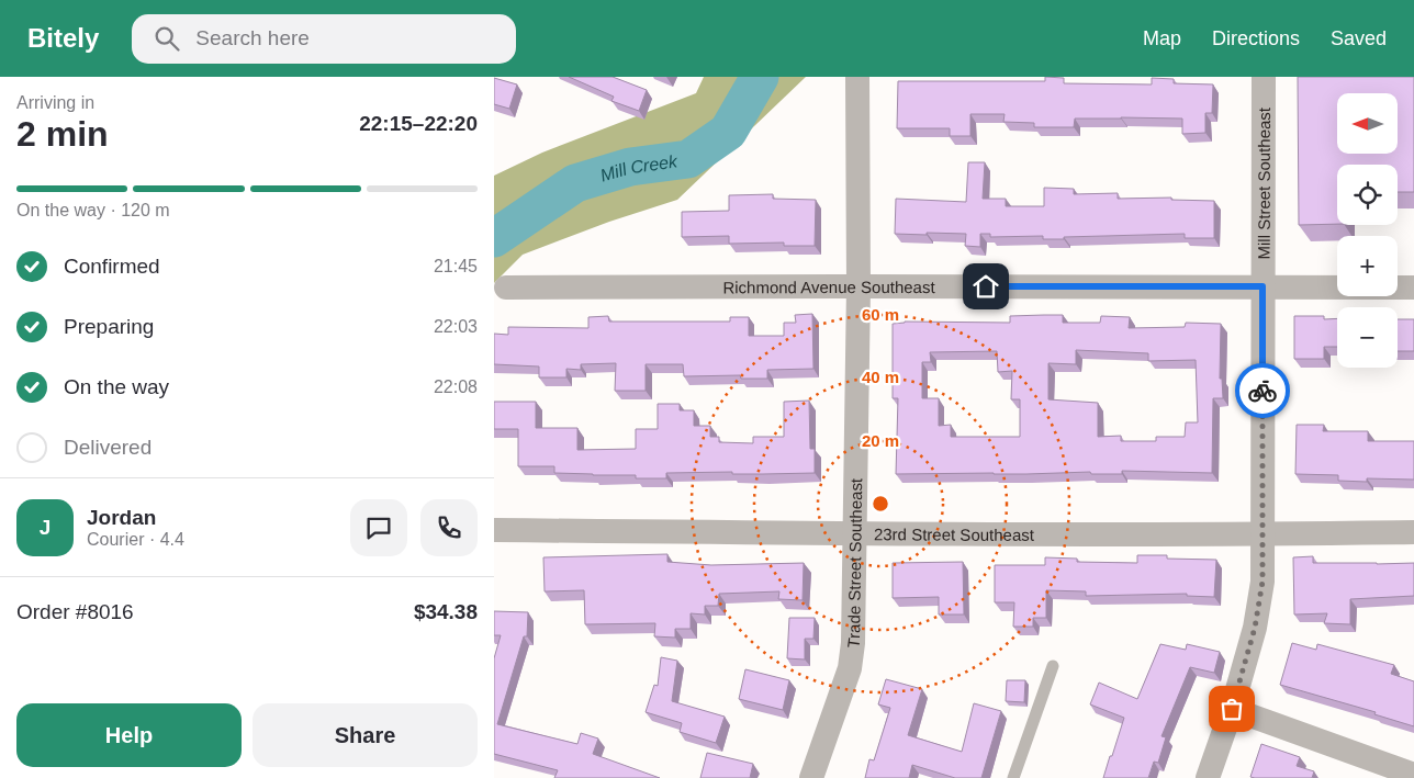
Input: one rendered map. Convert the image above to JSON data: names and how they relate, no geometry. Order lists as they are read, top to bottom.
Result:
{
  "streets": {
    "street": [
      "Mill Street Southeast",
      "Richmond Avenue Southeast",
      "23rd Street Southeast",
      "Trade Street Southeast"
    ]
  },
  "crossings": [
    ["Mill Street Southeast", "Richmond Avenue Southeast"],
    ["Mill Street Southeast", "23rd Street Southeast"],
    ["Richmond Avenue Southeast", "Trade Street Southeast"],
    ["23rd Street Southeast", "Trade Street Southeast"]
  ],
  "water": ["Mill Creek"],
  "north": "left",
  "page": {
    "header": "Bitely",
    "search": "Search here",
    "nav": ["Map", "Directions", "Saved"],
    "heading": ["2 min", "Arriving in", "22:15–22:20"],
    "panel": [
      "Jordan",
      "Courier · 4.4",
      "Order #8016",
      "$34.38"
    ],
    "map_buttons": ["+", "−"],
    "bar": "On the way · 120 m",
    "list": [
      ["Confirmed", "21:45"],
      ["Preparing", "22:03"],
      ["On the way", "22:08"],
      "Delivered"
    ],
    "round": "J",
    "buttons": ["Help", "Share"]
  },
  "rings": ["60 m", "40 m", "20 m"]
}
